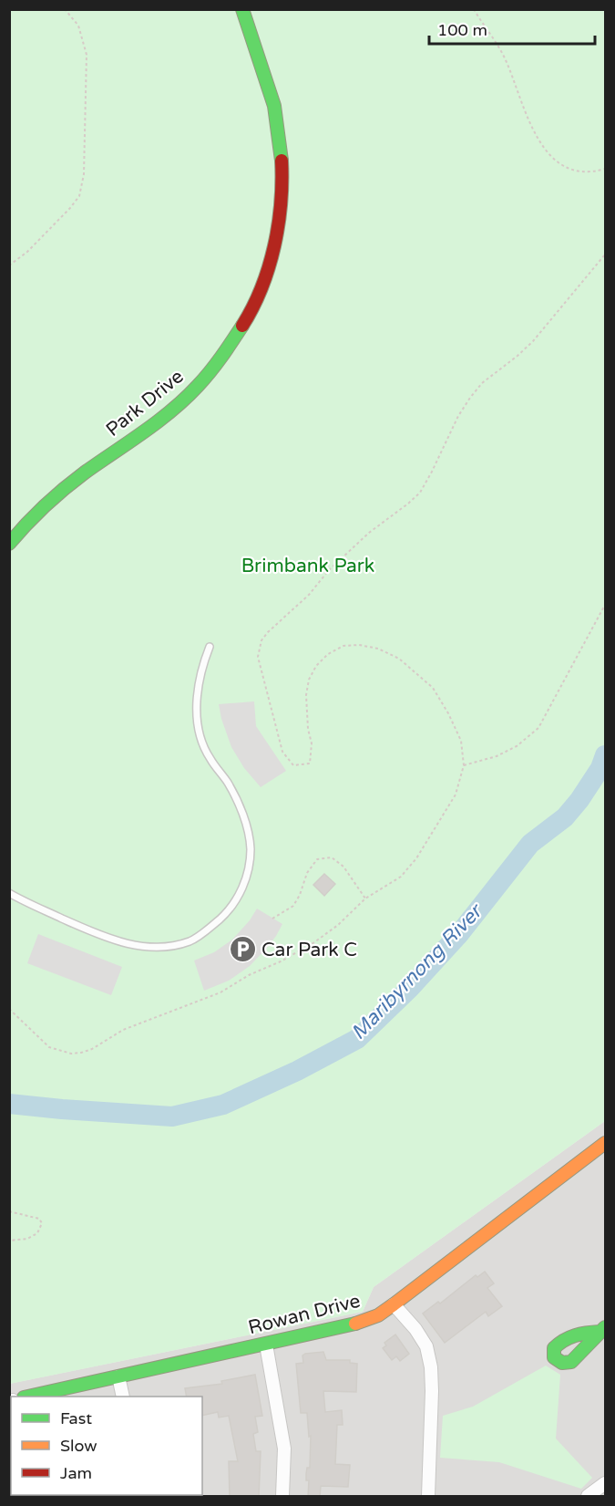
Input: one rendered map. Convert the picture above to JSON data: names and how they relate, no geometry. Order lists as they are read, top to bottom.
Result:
{
  "streets": {
    "street": ["Park Drive", "Rowan Drive"]
  },
  "water": ["Maribyrnong River"],
  "parks": ["Brimbank Park"],
  "places": {
    "parking": ["Car Park C"]
  },
  "legend": ["Fast", "Slow", "Jam"],
  "scale_bar": "100 m"
}
